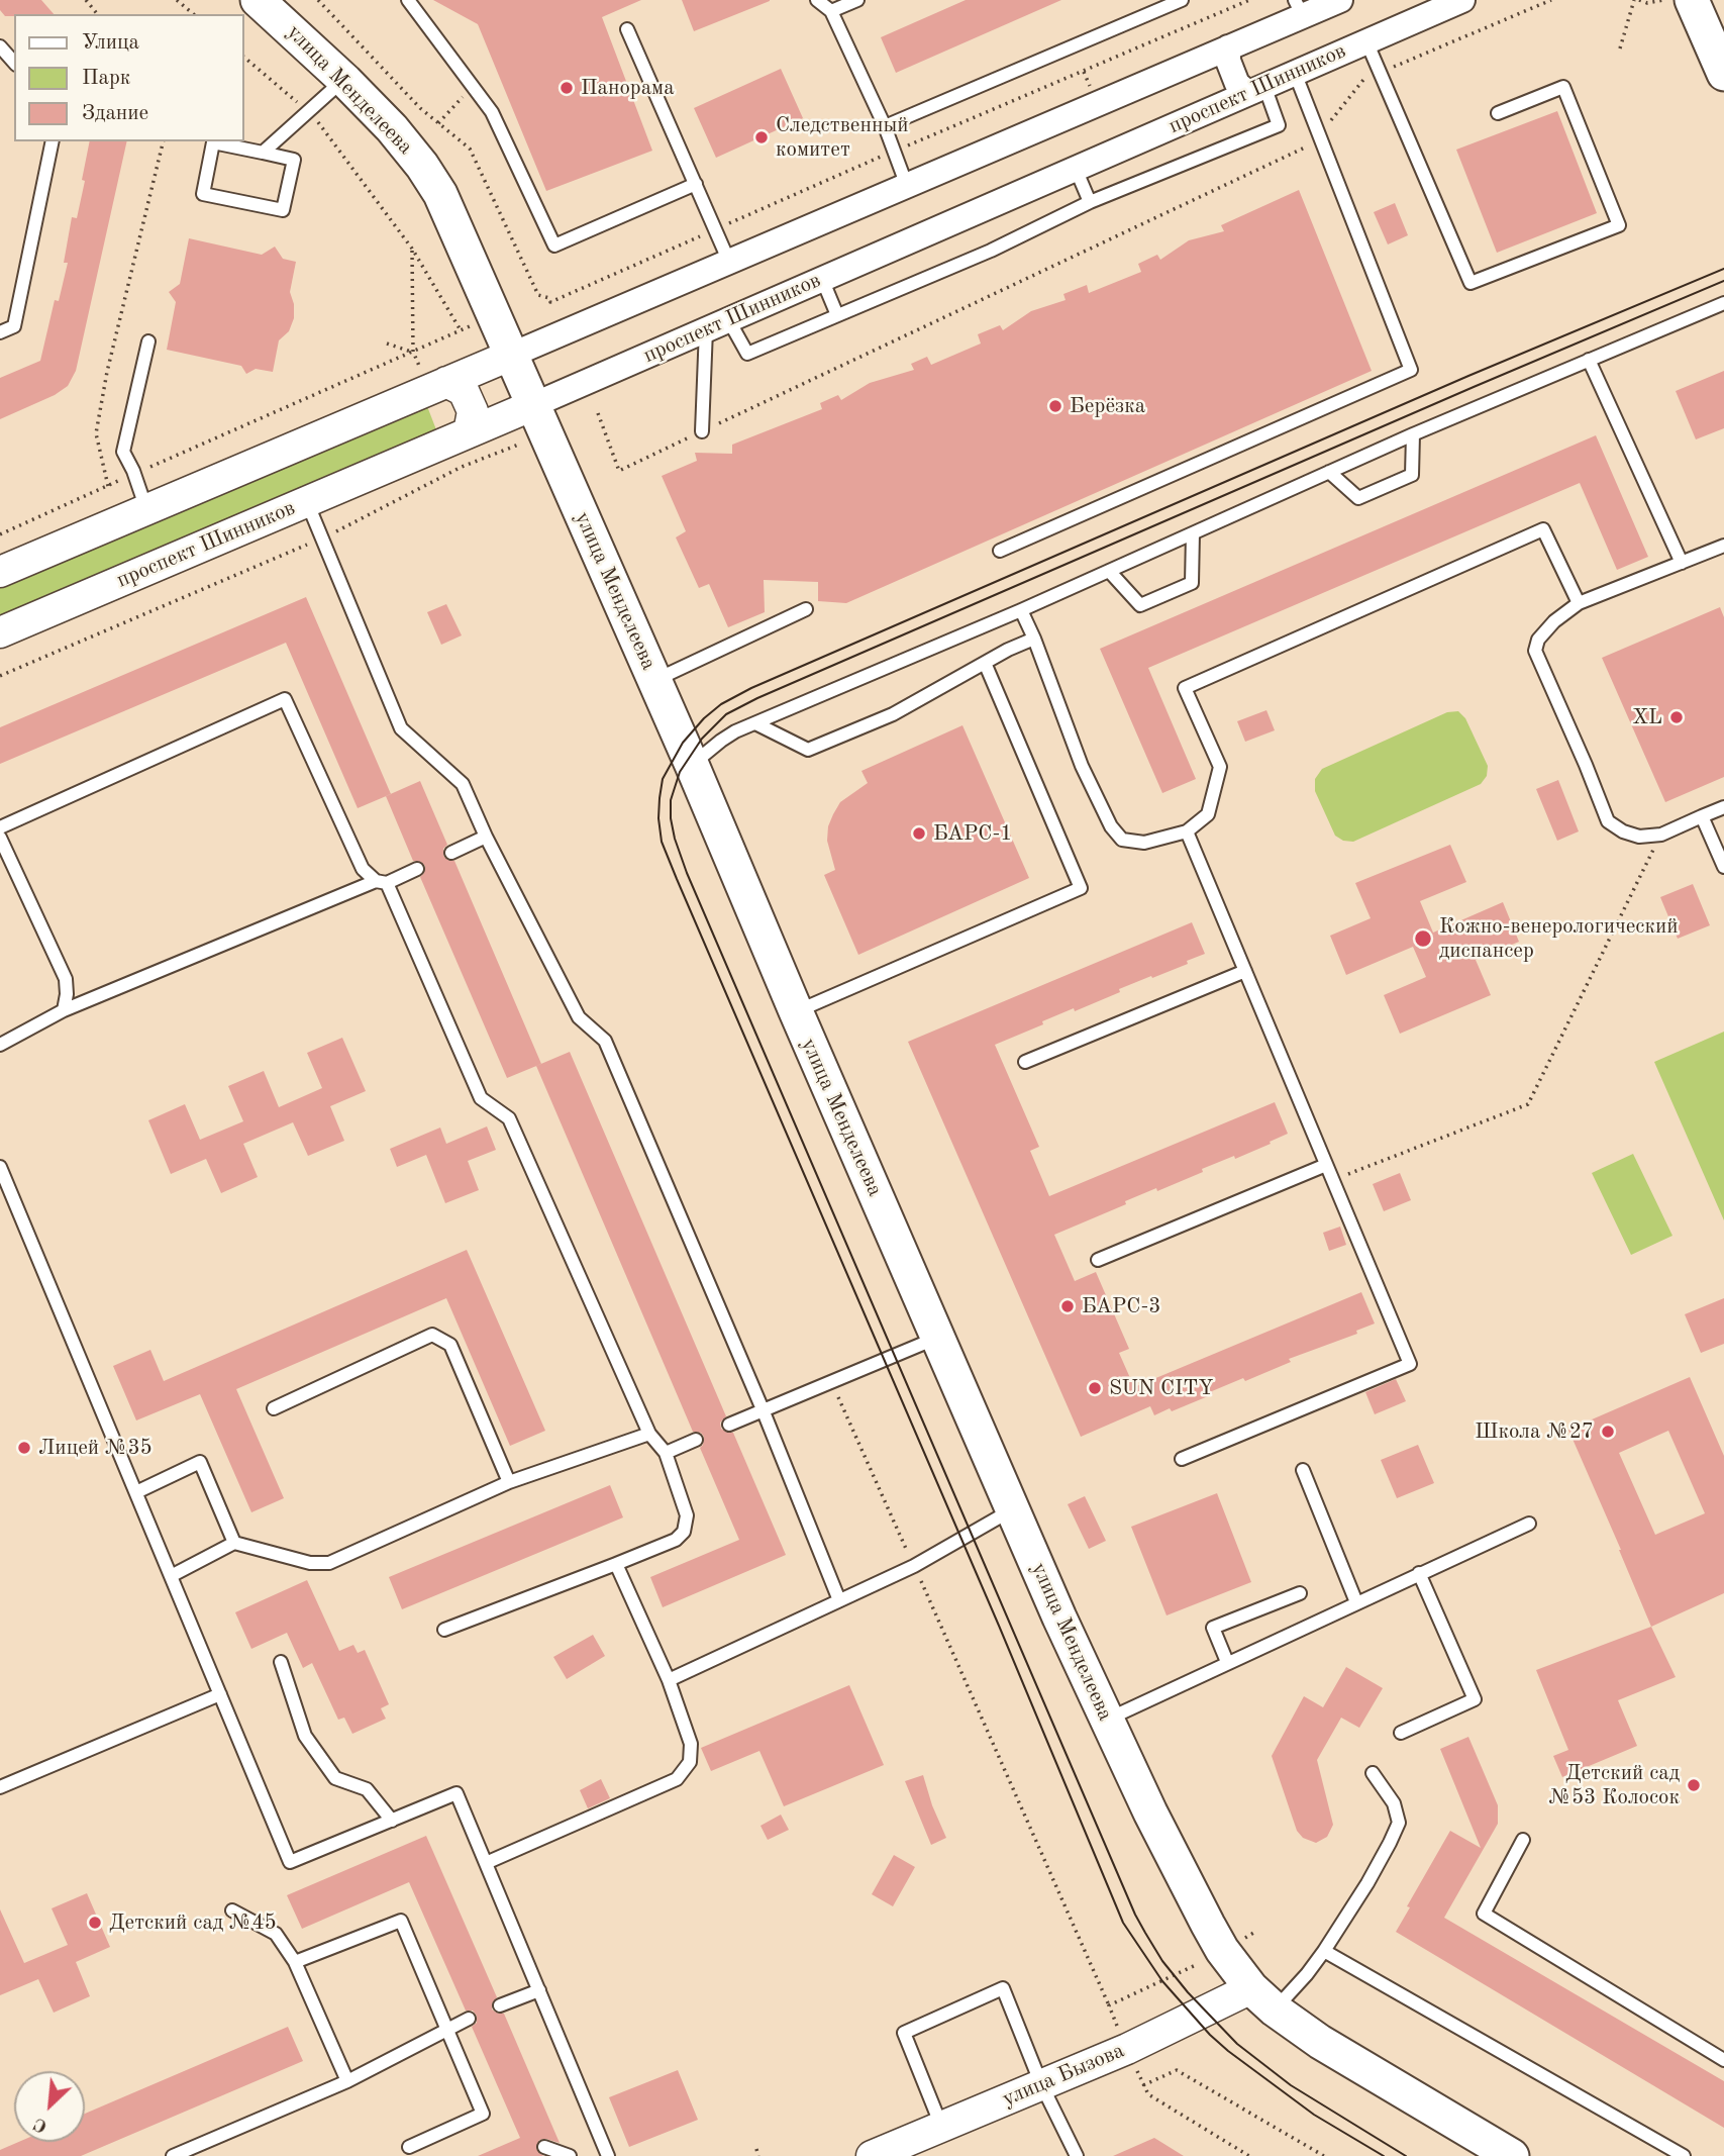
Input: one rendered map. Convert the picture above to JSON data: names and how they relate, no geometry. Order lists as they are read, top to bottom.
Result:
{
  "streets": {
    "main road": ["улица Менделеева"],
    "street": ["проспект Шинников", "улица Бызова"]
  },
  "crossings": [
    ["проспект Шинников", "улица Менделеева"],
    ["улица Менделеева", "улица Бызова"]
  ],
  "places": [
    "Панорама",
    "Следственный комитет",
    "Берёзка",
    "XL",
    "БАРС-1",
    "Кожно-венерологический диспансер",
    "БАРС-3",
    "SUN CITY",
    "Школа №27",
    "Лицей №35",
    "Детский сад №53 Колосок",
    "Детский сад №45"
  ],
  "legend": ["Улица", "Парк", "Здание"],
  "north": "bottom left"
}
